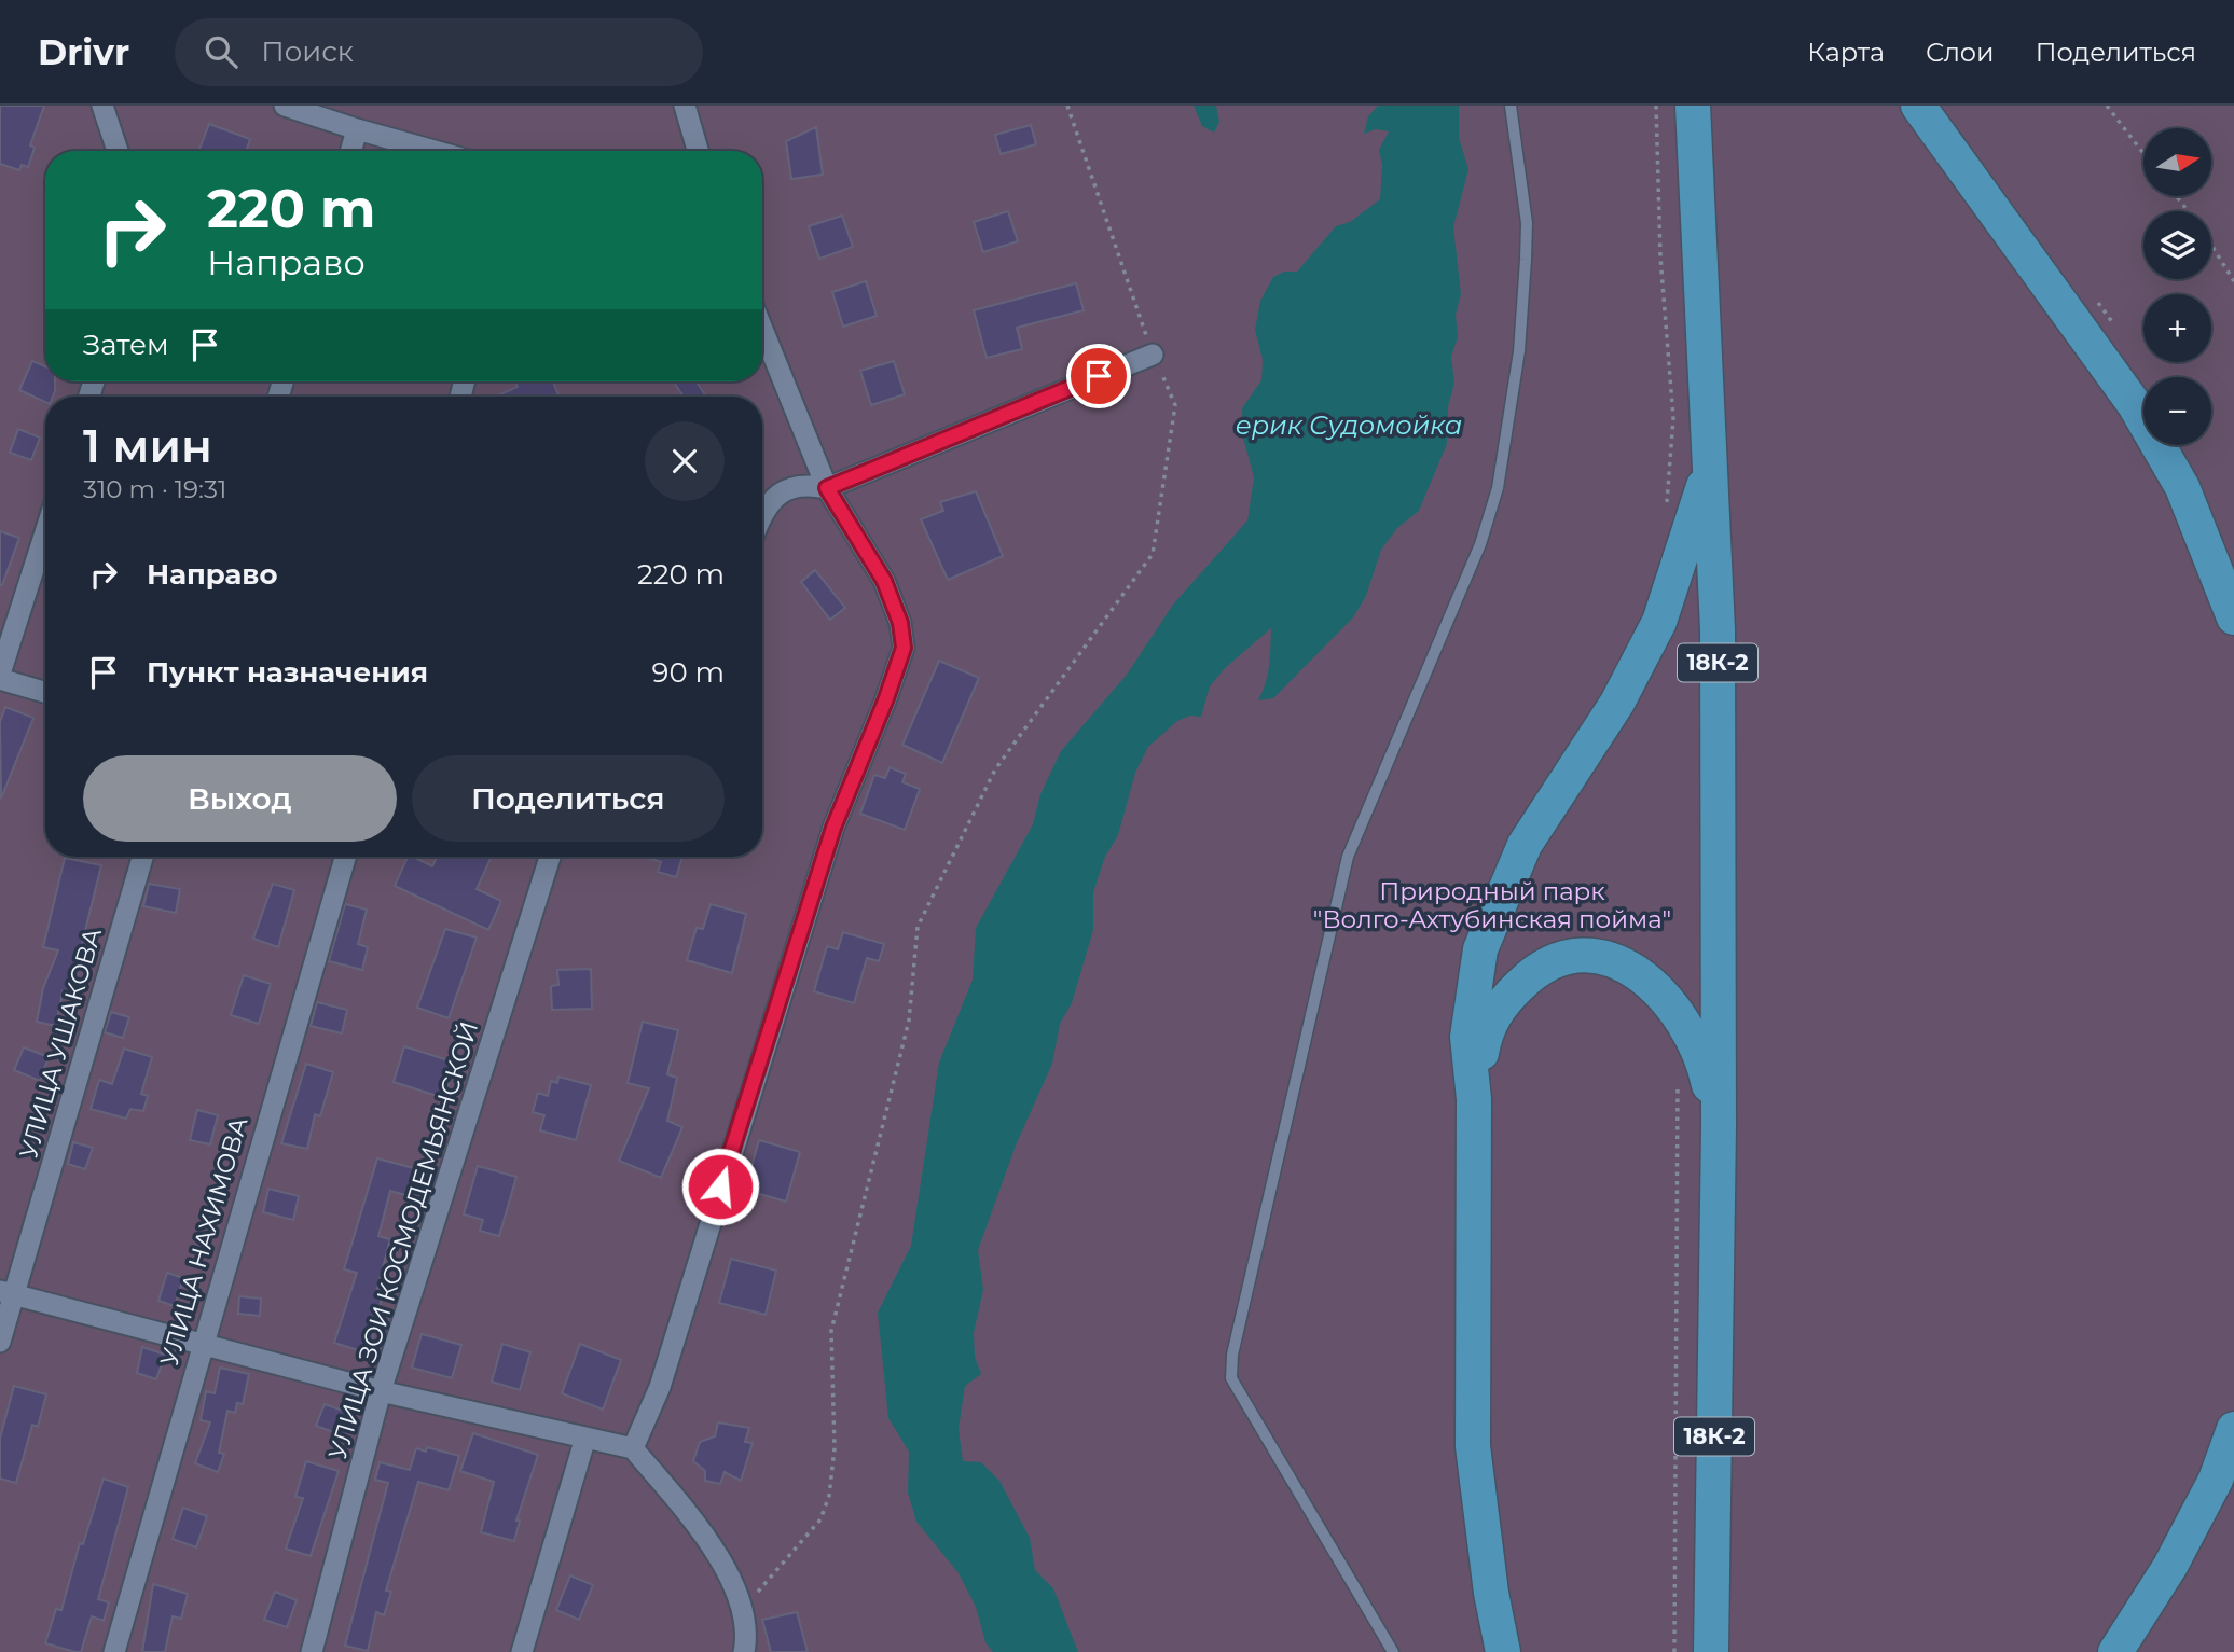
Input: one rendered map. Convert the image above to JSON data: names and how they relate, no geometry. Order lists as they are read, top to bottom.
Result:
{
  "streets": {
    "main road": ["18К-2"],
    "street": ["УЛИЦА УШАКОВА", "УЛИЦА ЗОИ КОСМОДЕМЬЯНСКОЙ", "УЛИЦА НАХИМОВА"]
  },
  "water": ["ерик Судомойка"],
  "parks": ["Природный парк \"Волго-Ахтубинская пойма\""],
  "north": "right",
  "page": {
    "header": "Drivr",
    "search": "Поиск",
    "nav": ["Карта", "Слои", "Поделиться"],
    "map_buttons": ["+", "−"],
    "turn": ["220 m", "Направо"],
    "then": "Затем",
    "heading": ["1 мин", "310 m · 19:31"],
    "list": [
      {
        "name": "Направо",
        "value": "220 m"
      },
      {
        "name": "Пункт назначения",
        "value": "90 m"
      }
    ],
    "buttons": ["Выход", "Поделиться"]
  }
}
